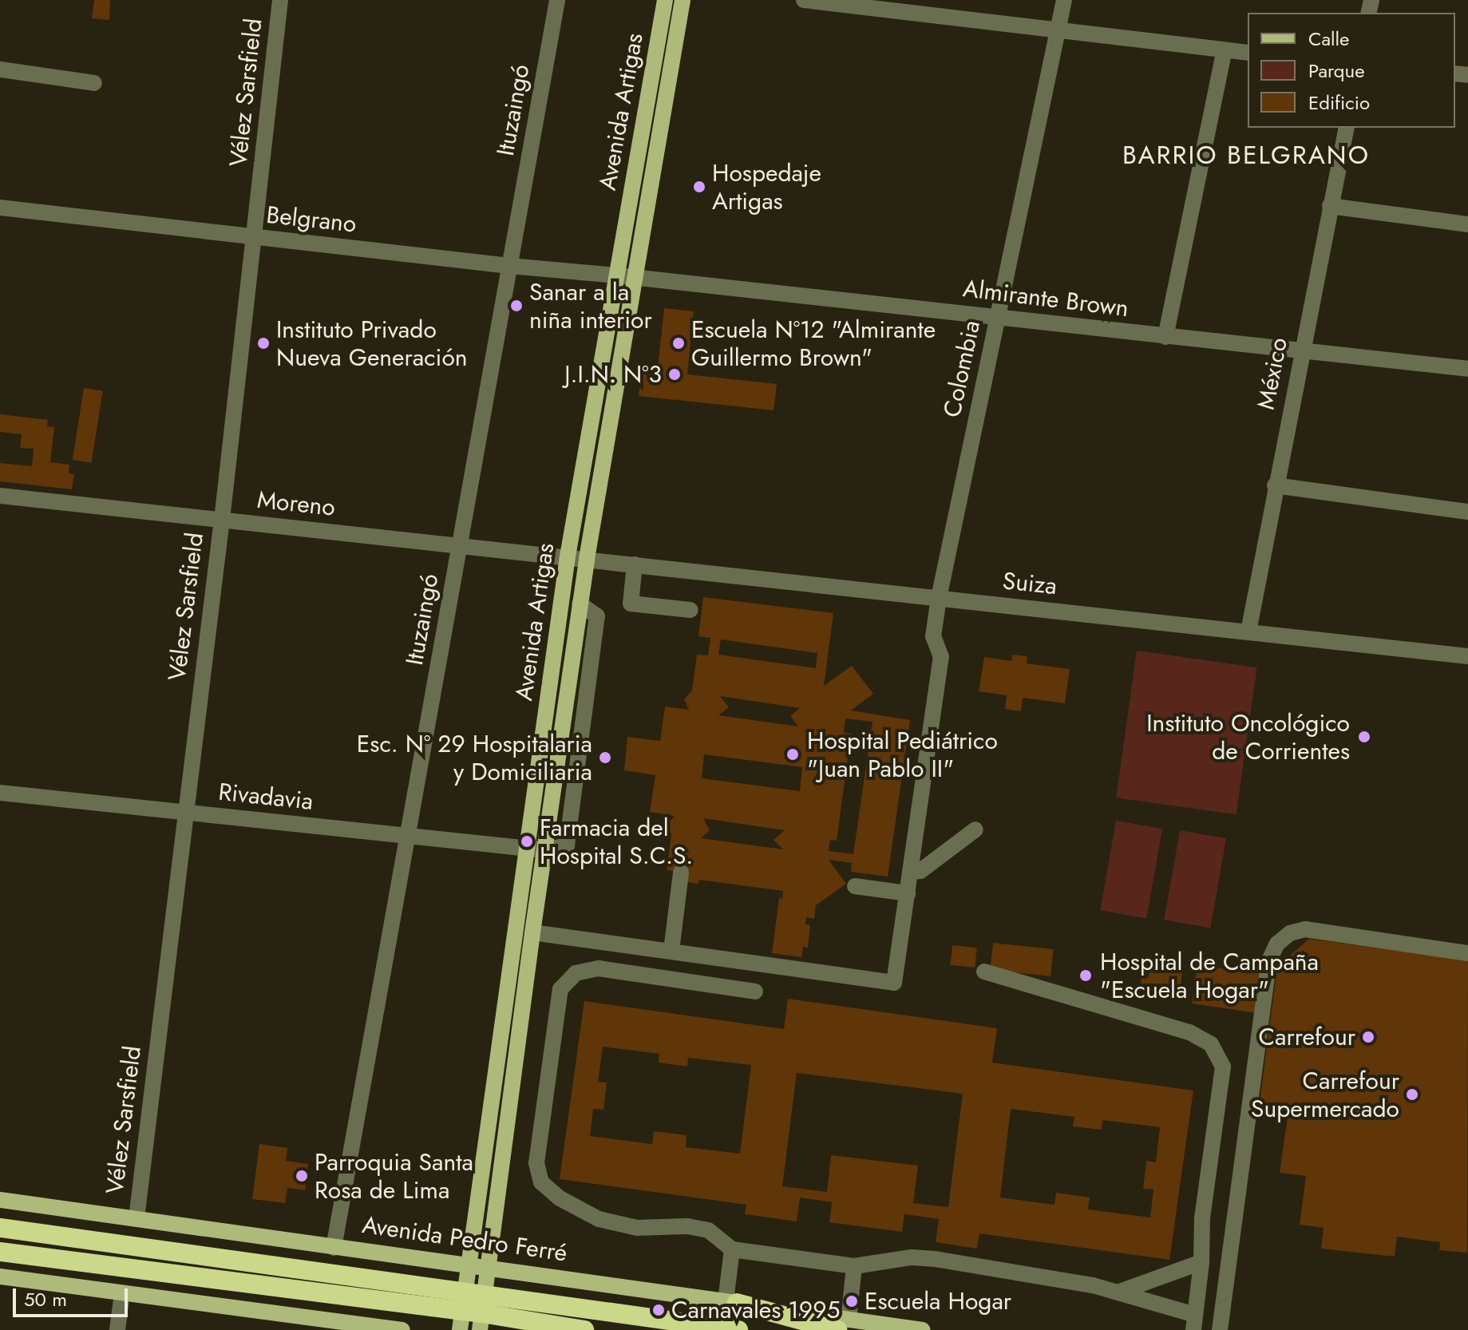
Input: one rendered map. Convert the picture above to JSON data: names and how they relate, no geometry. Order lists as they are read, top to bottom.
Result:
{
  "streets": {
    "main road": ["Avenida Artigas", "Avenida Pedro Ferré"],
    "street": [
      "Vélez Sarsfield",
      "Ituzaingó",
      "Belgrano",
      "Almirante Brown",
      "Colombia",
      "México",
      "Moreno",
      "Suiza",
      "Rivadavia"
    ]
  },
  "crossings": [
    ["Vélez Sarsfield", "Belgrano"],
    ["Vélez Sarsfield", "Moreno"],
    ["Vélez Sarsfield", "Rivadavia"],
    ["Vélez Sarsfield", "Avenida Pedro Ferré"],
    ["Ituzaingó", "Belgrano"],
    ["Ituzaingó", "Moreno"],
    ["Ituzaingó", "Rivadavia"],
    ["Ituzaingó", "Avenida Pedro Ferré"],
    ["Avenida Artigas", "Belgrano"],
    ["Avenida Artigas", "Almirante Brown"],
    ["Avenida Artigas", "Moreno"],
    ["Avenida Artigas", "Suiza"],
    ["Avenida Artigas", "Rivadavia"],
    ["Avenida Artigas", "Avenida Pedro Ferré"],
    ["Belgrano", "Almirante Brown"],
    ["Almirante Brown", "Colombia"],
    ["Almirante Brown", "México"],
    ["Colombia", "Suiza"],
    ["México", "Suiza"],
    ["Moreno", "Suiza"]
  ],
  "districts": ["BARRIO BELGRANO"],
  "places": [
    "Hospedaje Artigas",
    "Sanar a la niña interior",
    "Instituto Privado Nueva Generación",
    "Escuela Nº12 \"Almirante Guillermo Brown\"",
    "J.I.N. Nº3",
    "Instituto Oncológico de Corrientes",
    "Hospital Pediátrico \"Juan Pablo II\"",
    "Esc. Nº 29 Hospitalaria y Domiciliaria",
    "Farmacia del Hospital S.C.S.",
    "Hospital de Campaña \"Escuela Hogar\"",
    "Carrefour",
    "Carrefour Supermercado",
    "Parroquia Santa Rosa de Lima",
    "Escuela Hogar",
    "Carnavales 1995"
  ],
  "legend": ["Calle", "Parque", "Edificio"],
  "scale_bar": "50 m"
}
